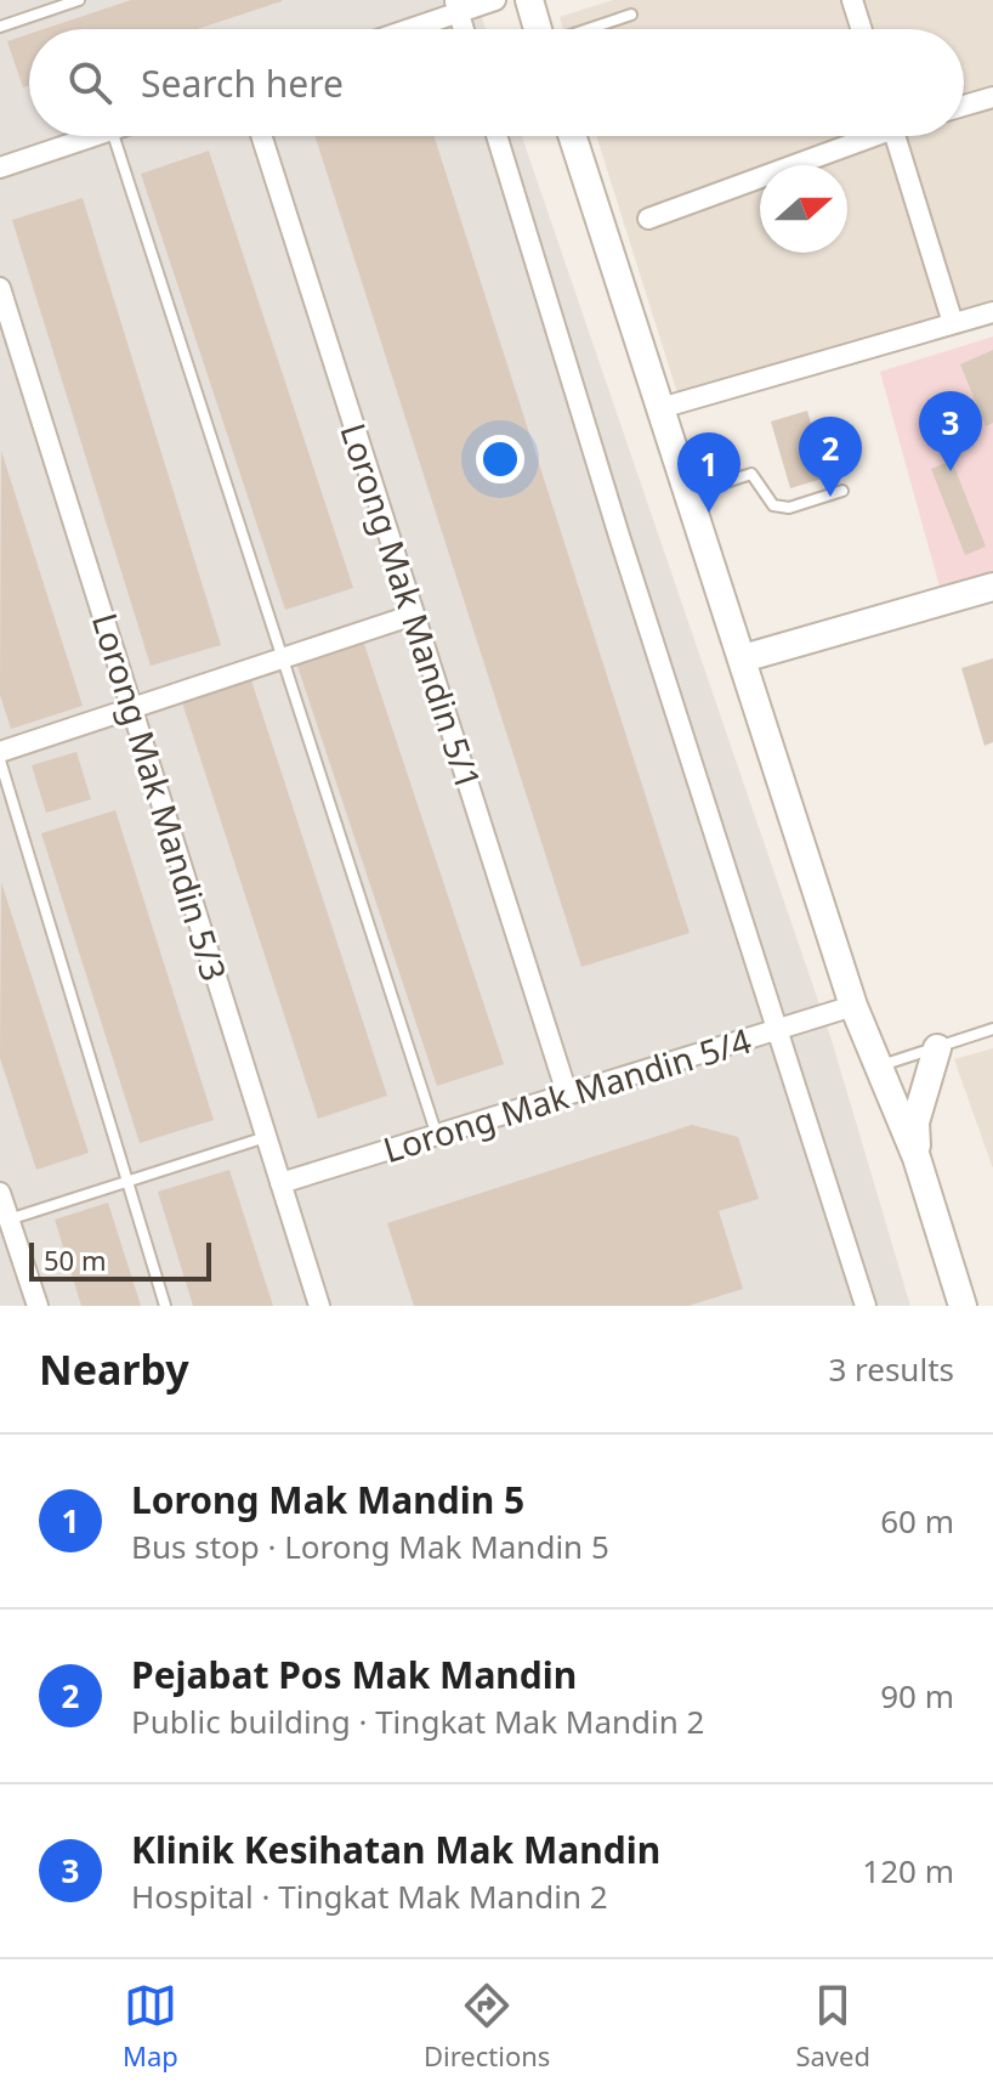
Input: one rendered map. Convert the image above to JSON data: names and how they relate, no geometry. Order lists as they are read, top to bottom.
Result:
{
  "streets": {
    "street": ["Lorong Mak Mandin 5/1", "Lorong Mak Mandin 5/3", "Lorong Mak Mandin 5/4"]
  },
  "crossings": [
    ["Lorong Mak Mandin 5/1", "Lorong Mak Mandin 5/4"],
    ["Lorong Mak Mandin 5/3", "Lorong Mak Mandin 5/4"]
  ],
  "scale_bar": "50 m",
  "north": "right",
  "page": {
    "search": "Search here",
    "pins": ["3", "2", "1"],
    "scale": "50 m",
    "heading": ["Nearby", "3 results"],
    "list": [
      {
        "mark": "1",
        "name": "Lorong Mak Mandin 5",
        "note": "Bus stop · Lorong Mak Mandin 5",
        "value": "60 m"
      },
      {
        "mark": "2",
        "name": "Pejabat Pos Mak Mandin",
        "note": "Public building · Tingkat Mak Mandin 2",
        "value": "90 m"
      },
      {
        "mark": "3",
        "name": "Klinik Kesihatan Mak Mandin",
        "note": "Hospital · Tingkat Mak Mandin 2",
        "value": "120 m"
      }
    ],
    "nav": ["Map", "Directions", "Saved"]
  }
}
